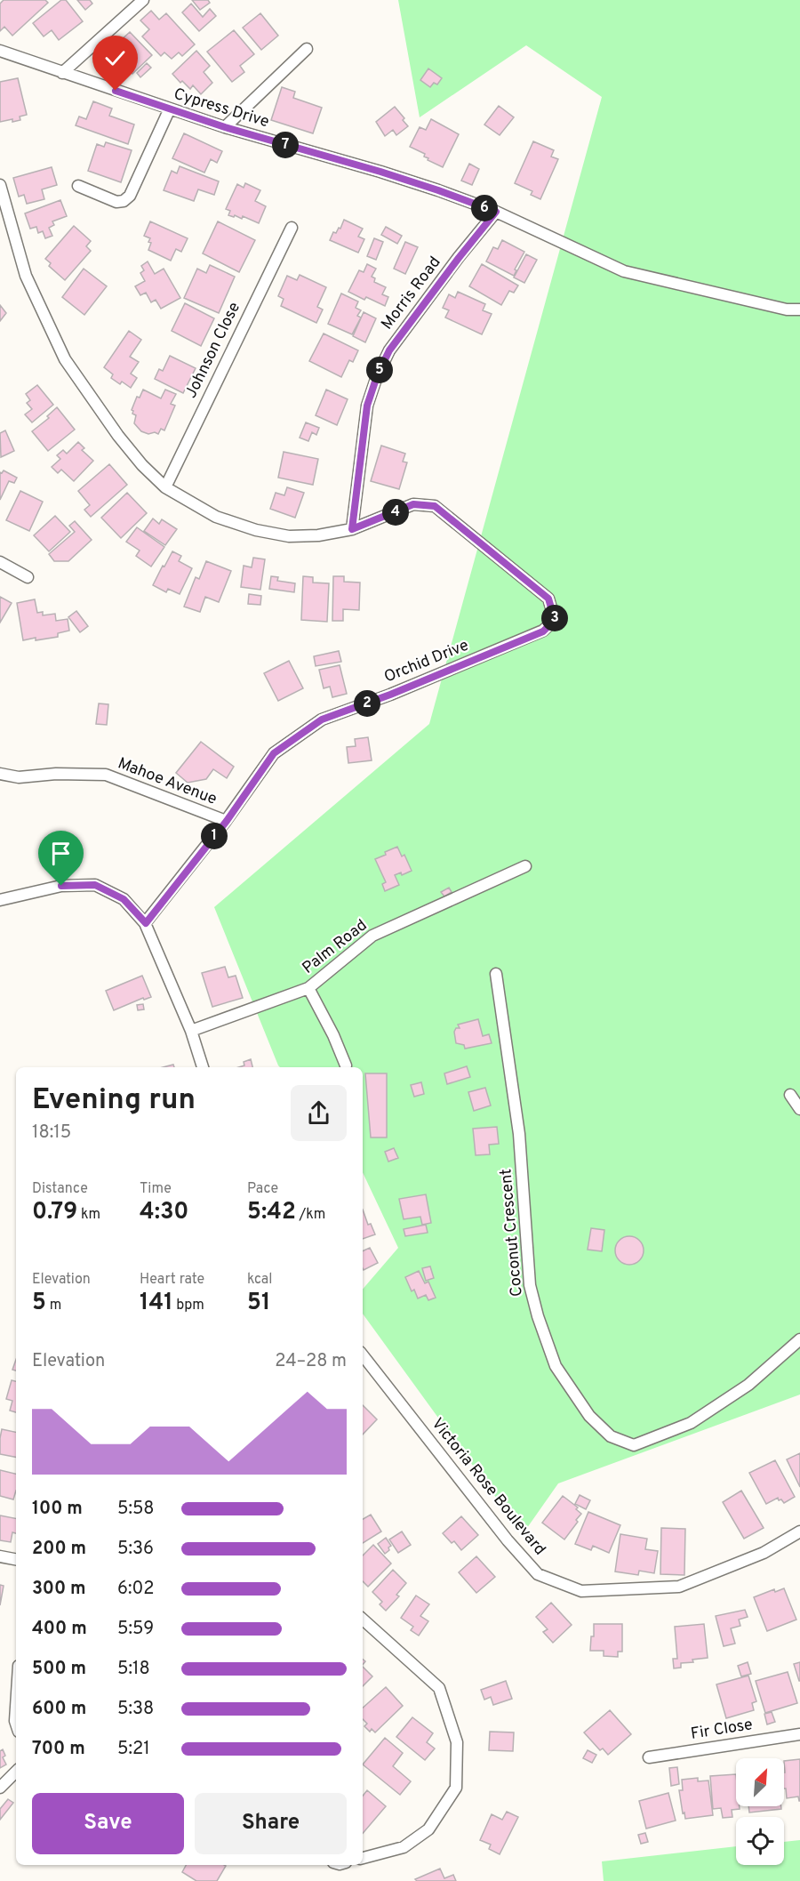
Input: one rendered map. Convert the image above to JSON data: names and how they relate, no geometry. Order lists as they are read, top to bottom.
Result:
{
  "streets": {
    "street": [
      "Cypress Drive",
      "Morris Road",
      "Johnson Close",
      "Orchid Drive",
      "Mahoe Avenue",
      "Palm Road",
      "Coconut Crescent",
      "Victoria Rose Boulevard",
      "Fir Close"
    ]
  },
  "crossings": [
    ["Cypress Drive", "Morris Road"],
    ["Morris Road", "Orchid Drive"],
    ["Orchid Drive", "Mahoe Avenue"]
  ],
  "north": "top right",
  "page": {
    "pins": [
      "7",
      "6",
      "5",
      "4",
      "3",
      "2",
      "1"
    ],
    "heading": ["Evening run", "18:15"],
    "stats": [
      ["Distance", "0.79 km"],
      ["Time", "4:30"],
      ["Pace", "5:42 /km"],
      ["Elevation", "5 m"],
      ["Heart rate", "141 bpm"],
      ["kcal", "51"]
    ],
    "chart": ["Elevation", "24–28 m"],
    "list": [
      {
        "name": "100 m",
        "note": "5:58"
      },
      {
        "name": "200 m",
        "note": "5:36"
      },
      {
        "name": "300 m",
        "note": "6:02"
      },
      {
        "name": "400 m",
        "note": "5:59"
      },
      {
        "name": "500 m",
        "note": "5:18"
      },
      {
        "name": "600 m",
        "note": "5:38"
      },
      {
        "name": "700 m",
        "note": "5:21"
      }
    ],
    "buttons": ["Save", "Share"]
  }
}
